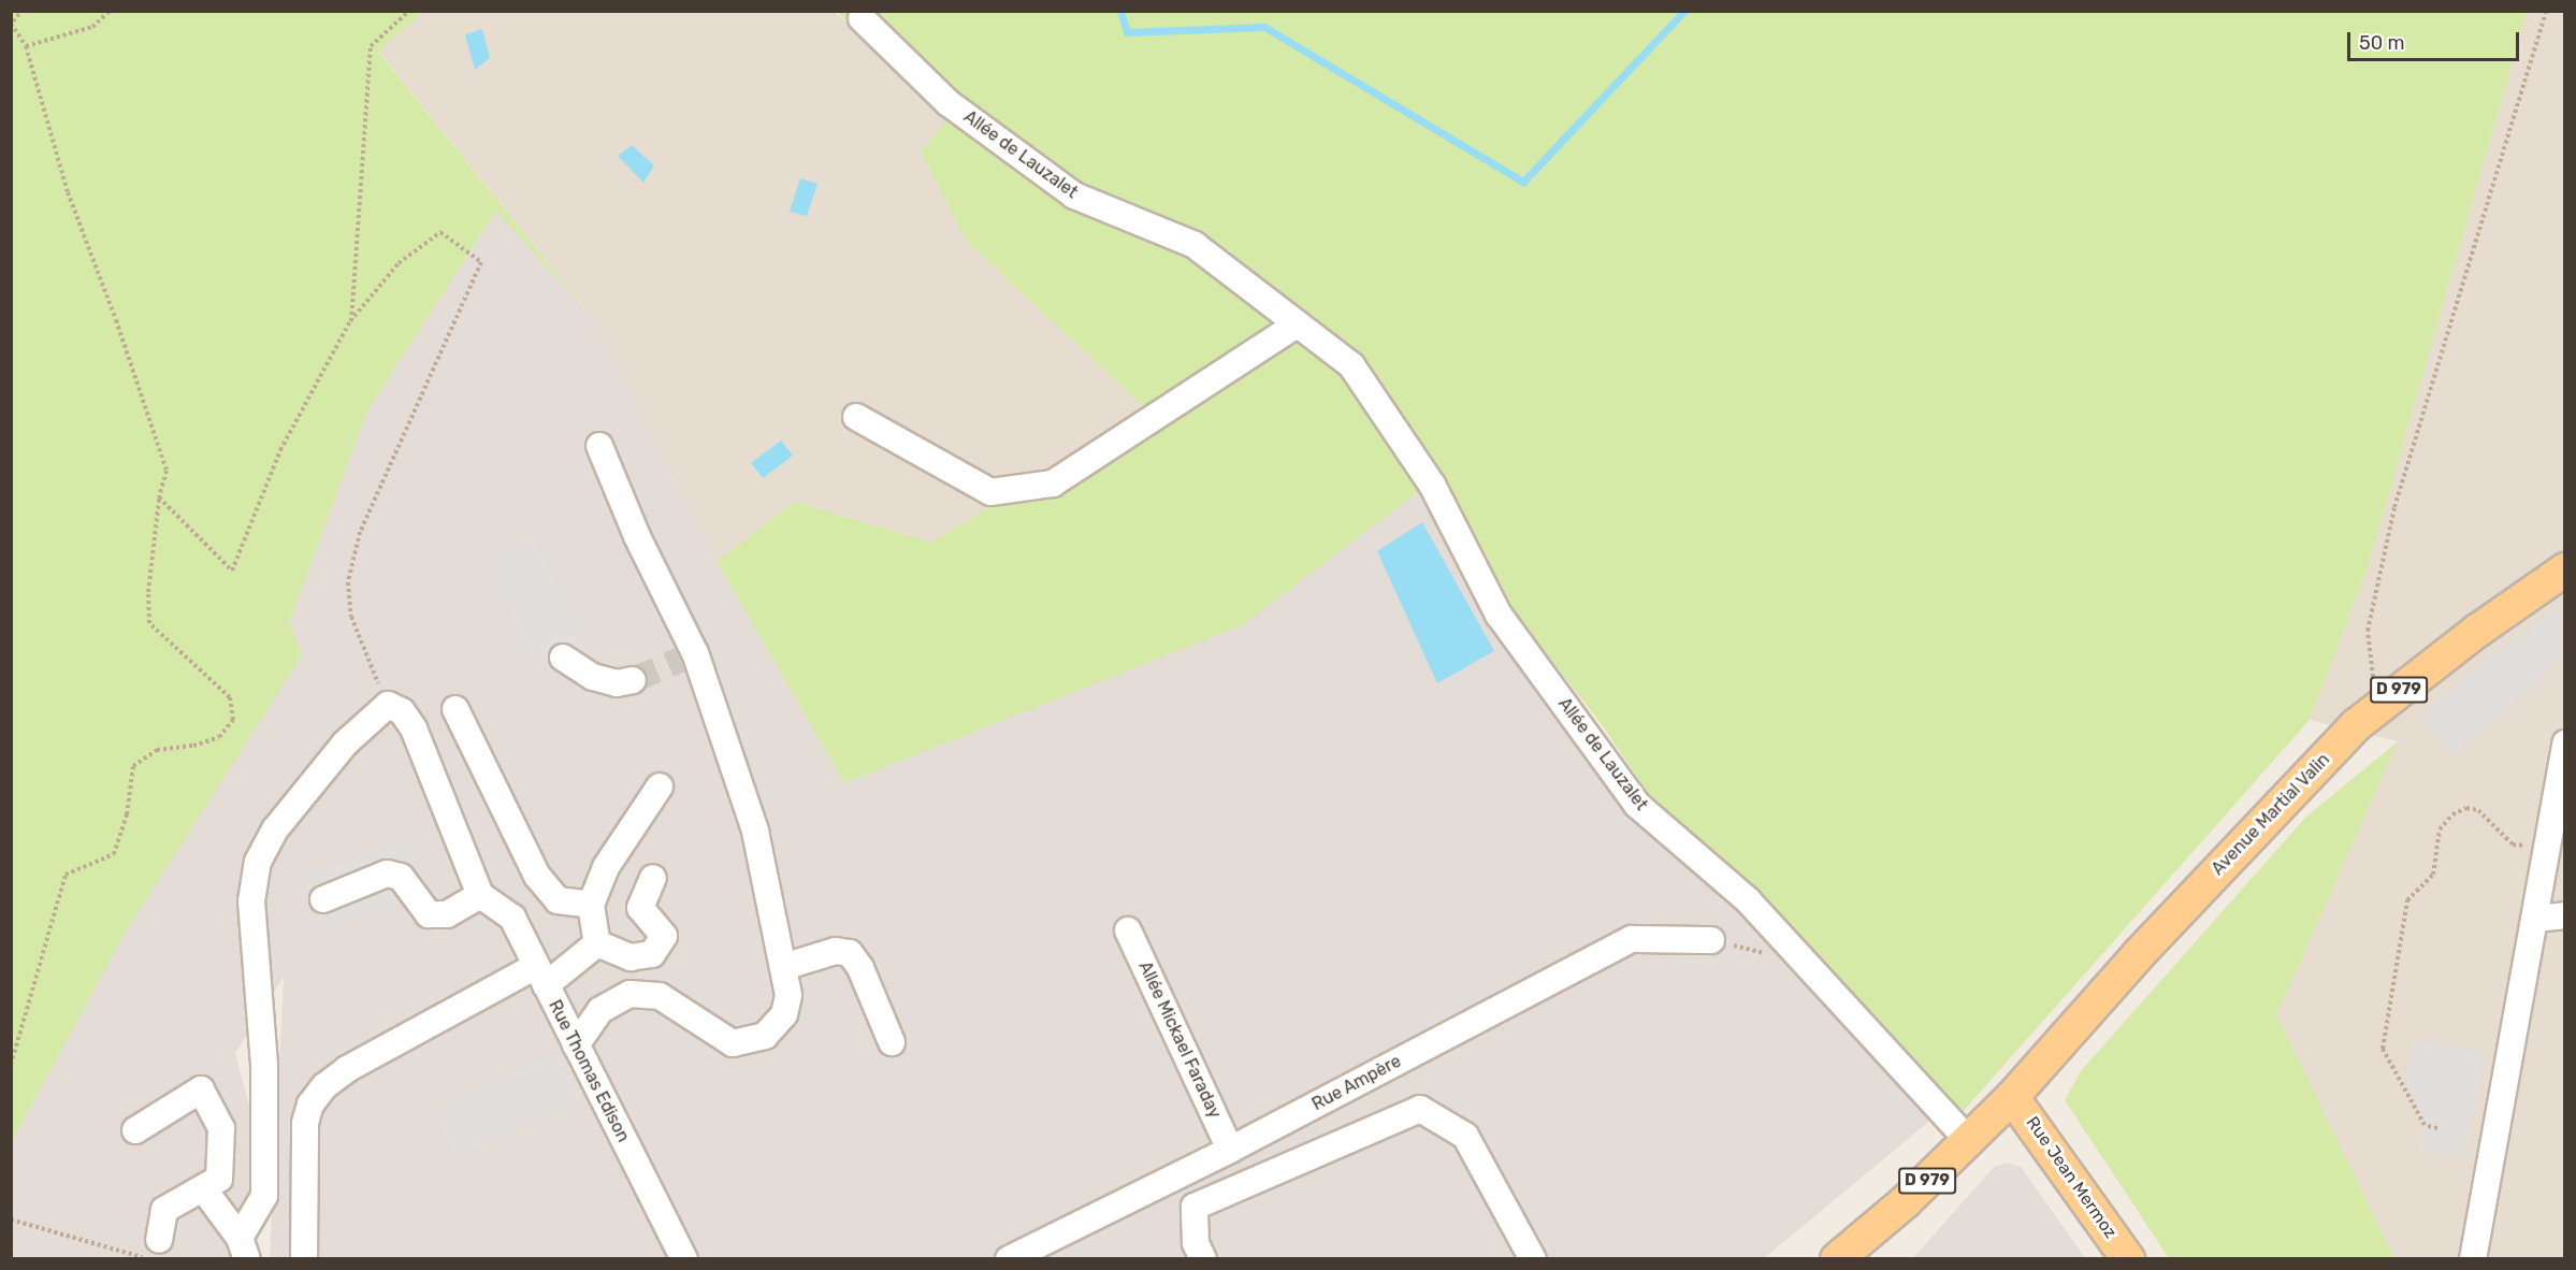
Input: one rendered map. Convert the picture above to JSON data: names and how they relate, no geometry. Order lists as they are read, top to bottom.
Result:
{
  "streets": {
    "main road": ["D 979", "Avenue Martial Valin", "Rue Jean Mermoz"],
    "street": [
      "Allée de Lauzalet",
      "Allée Mickael Faraday",
      "Rue Thomas Edison",
      "Rue Ampère"
    ]
  },
  "crossings": [
    ["Allée de Lauzalet", "D 979"],
    ["D 979", "Avenue Martial Valin"],
    ["D 979", "Rue Jean Mermoz"],
    ["Avenue Martial Valin", "Rue Jean Mermoz"],
    ["Allée Mickael Faraday", "Rue Ampère"]
  ],
  "scale_bar": "50 m"
}
